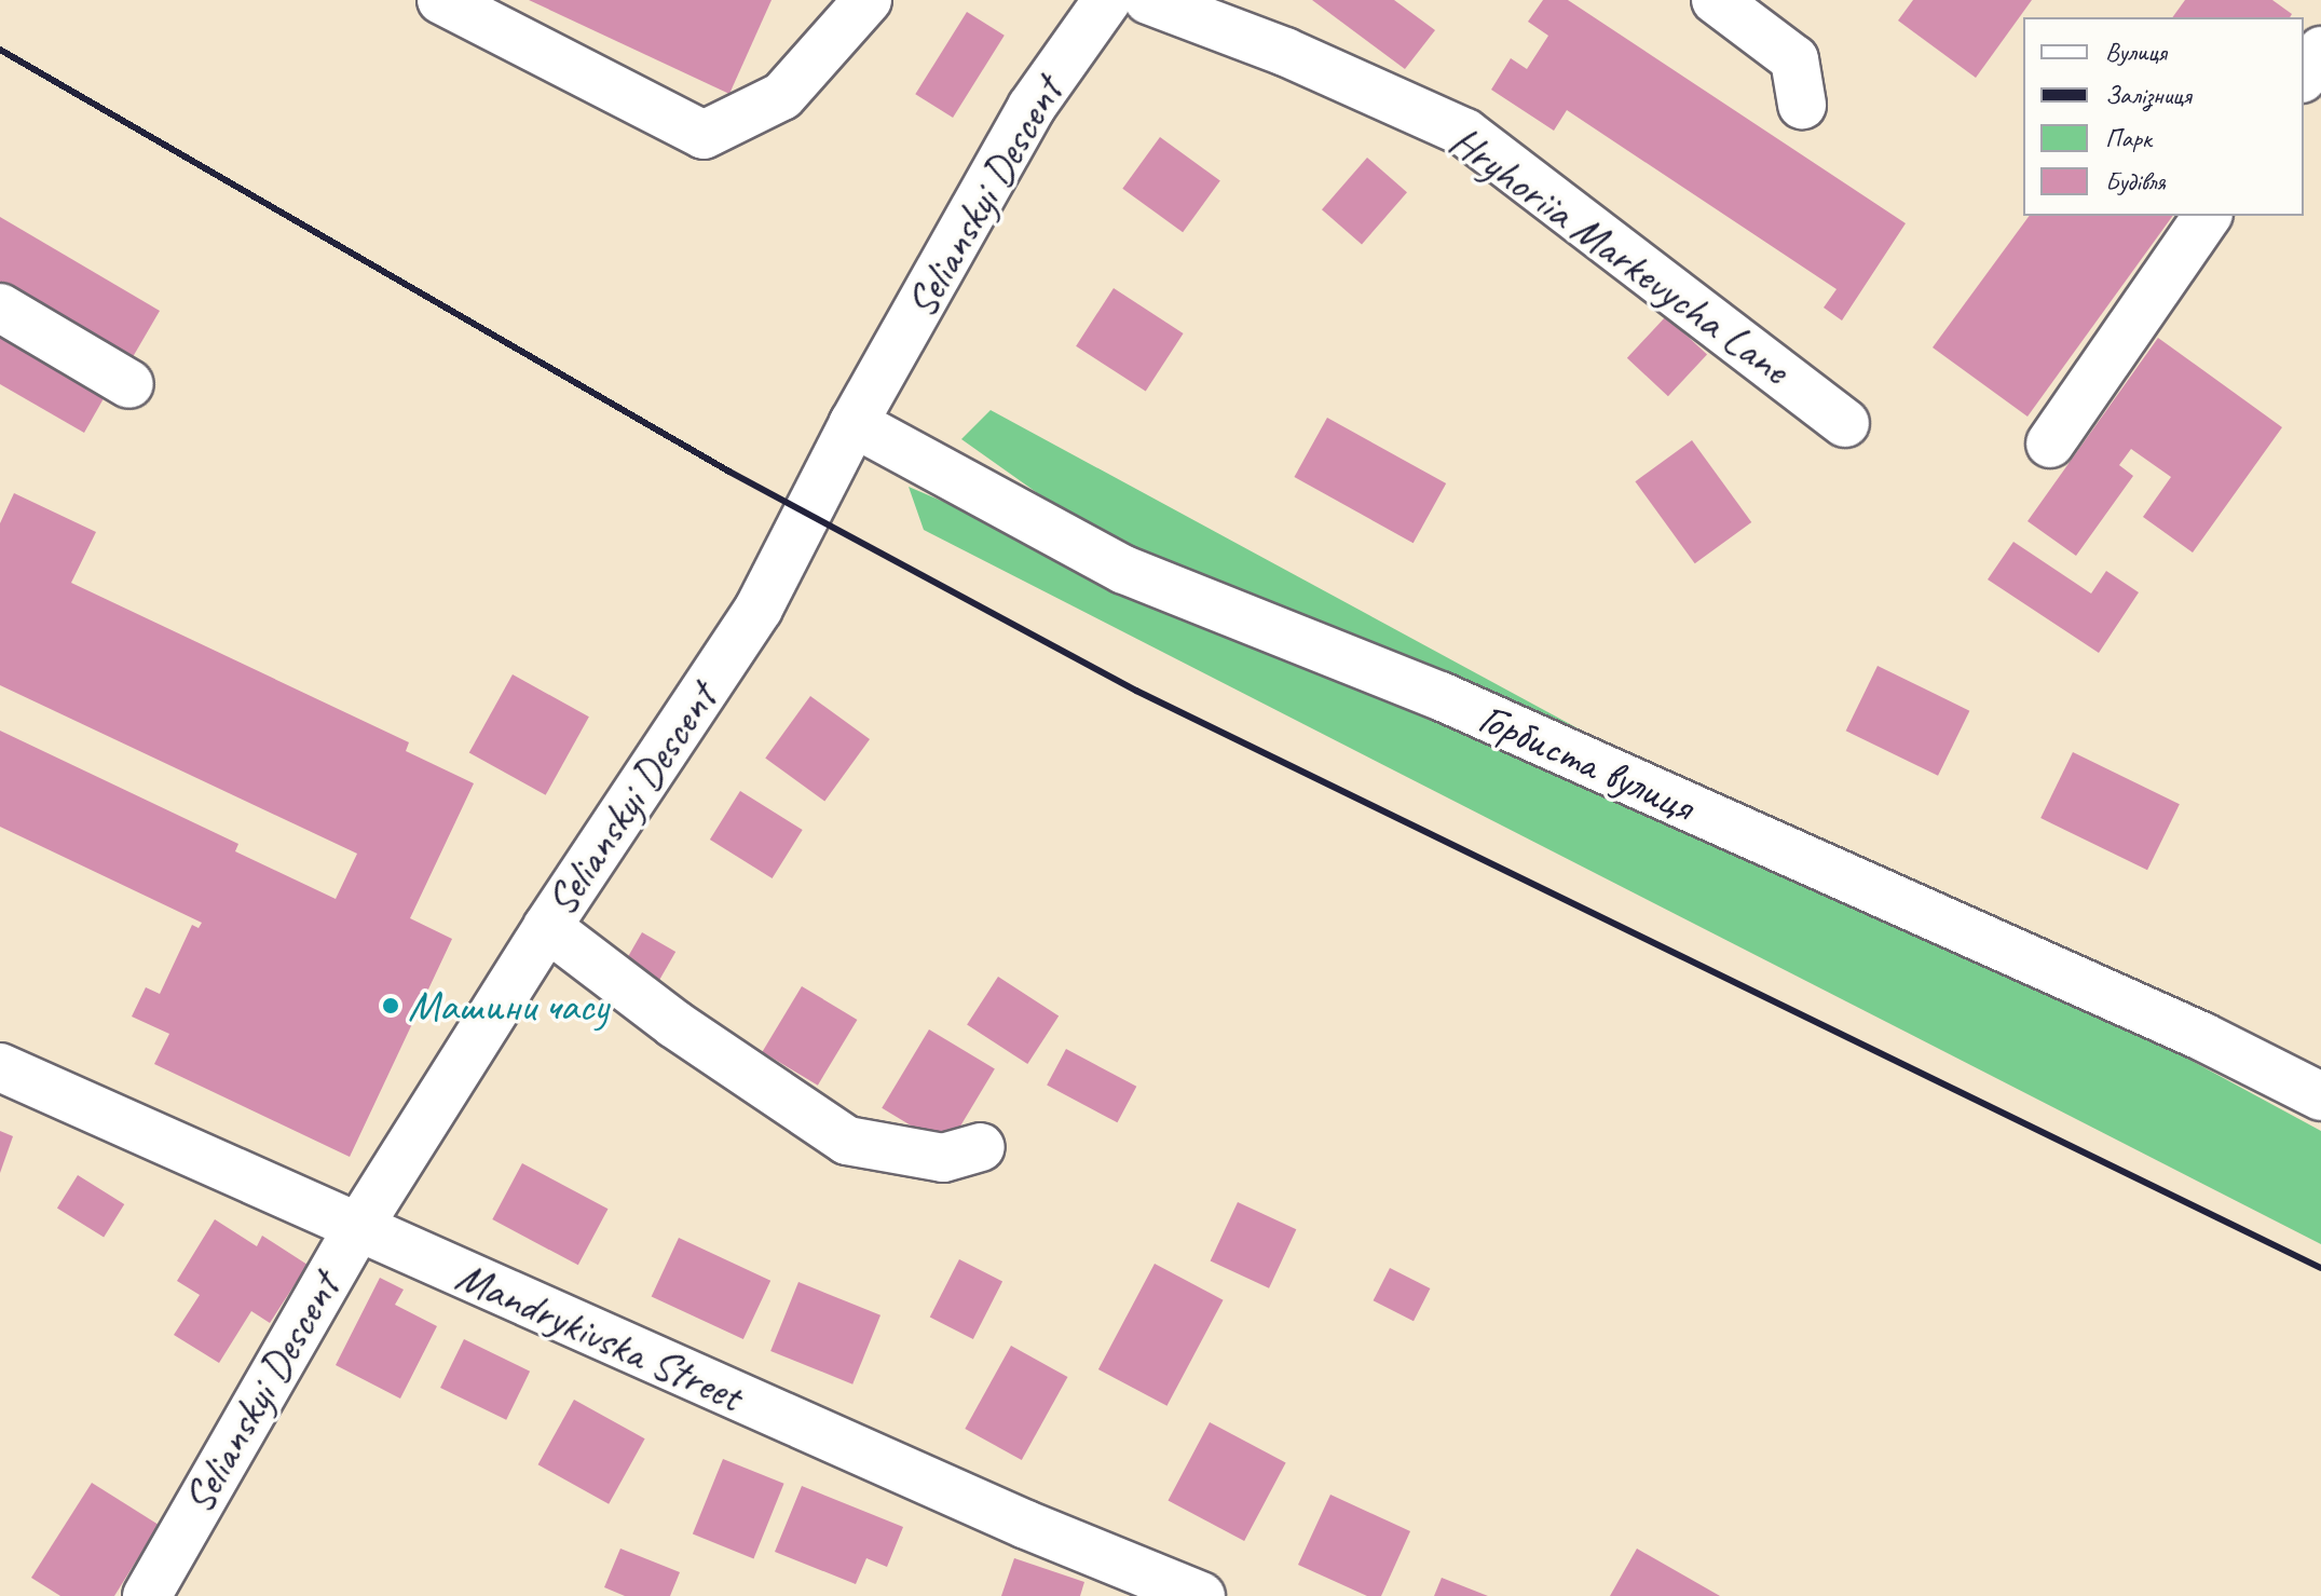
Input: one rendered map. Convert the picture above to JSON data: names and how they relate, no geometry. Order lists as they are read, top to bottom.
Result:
{
  "streets": {
    "street": [
      "Selianskyi Descent",
      "Hryhoriia Markevycha Lane",
      "Горбиста вулиця",
      "Mandrykivska Street"
    ]
  },
  "crossings": [
    ["Selianskyi Descent", "Горбиста вулиця"],
    ["Selianskyi Descent", "Mandrykivska Street"]
  ],
  "places": ["Машини часу"],
  "legend": [
    "Вулиця",
    "Залізниця",
    "Парк",
    "Будівля"
  ]
}
